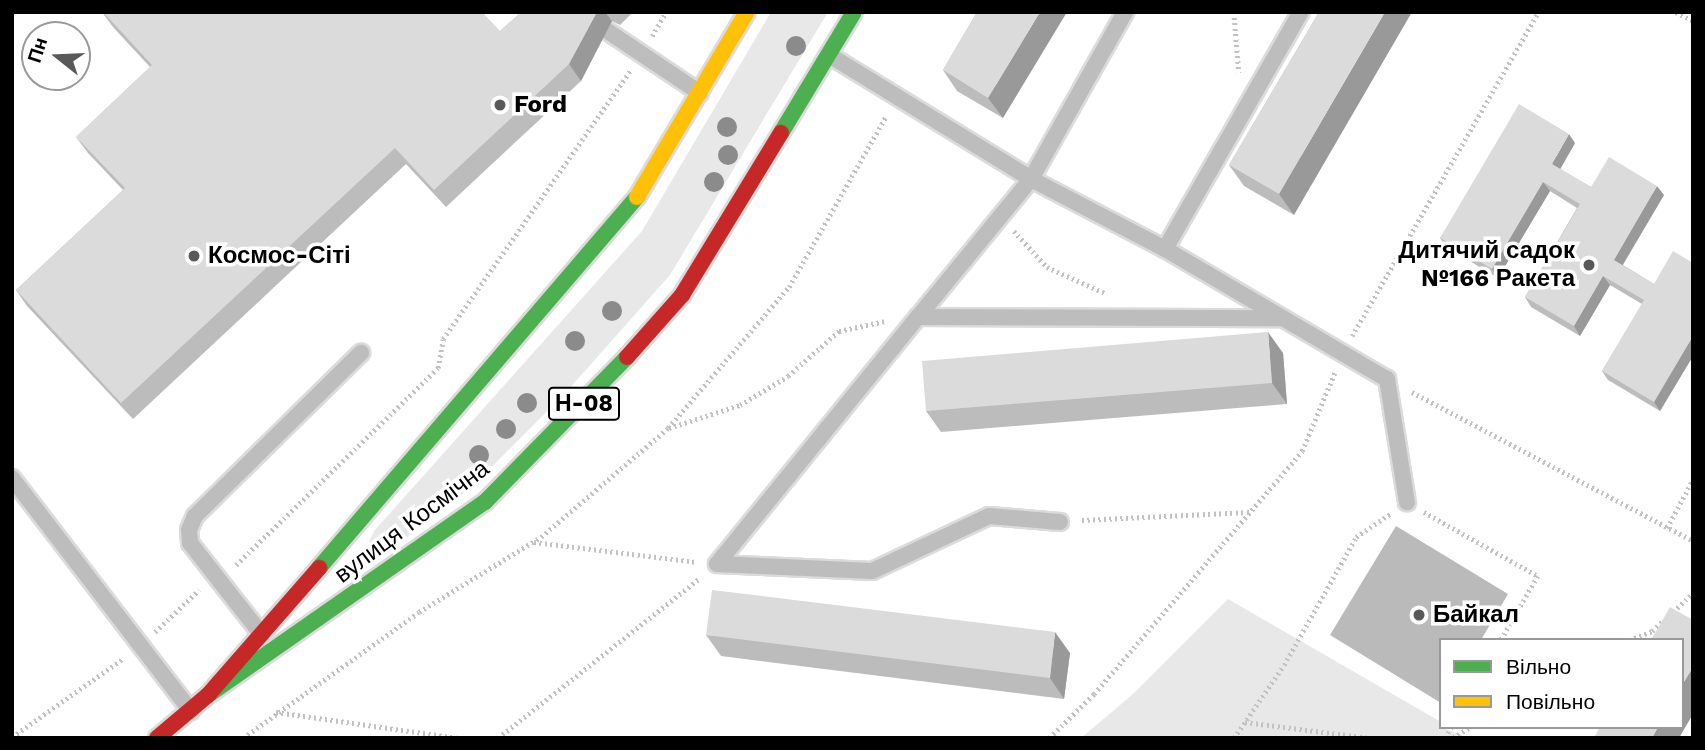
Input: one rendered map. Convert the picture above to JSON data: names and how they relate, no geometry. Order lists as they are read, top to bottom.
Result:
{
  "streets": {
    "main road": ["Н-08", "вулиця Космічна"]
  },
  "places": [
    "Ford",
    "Космос-Сіті",
    "Дитячий садок №166 Ракета",
    "Байкал"
  ],
  "legend": ["Вільно", "Повільно"],
  "north": "left"
}
